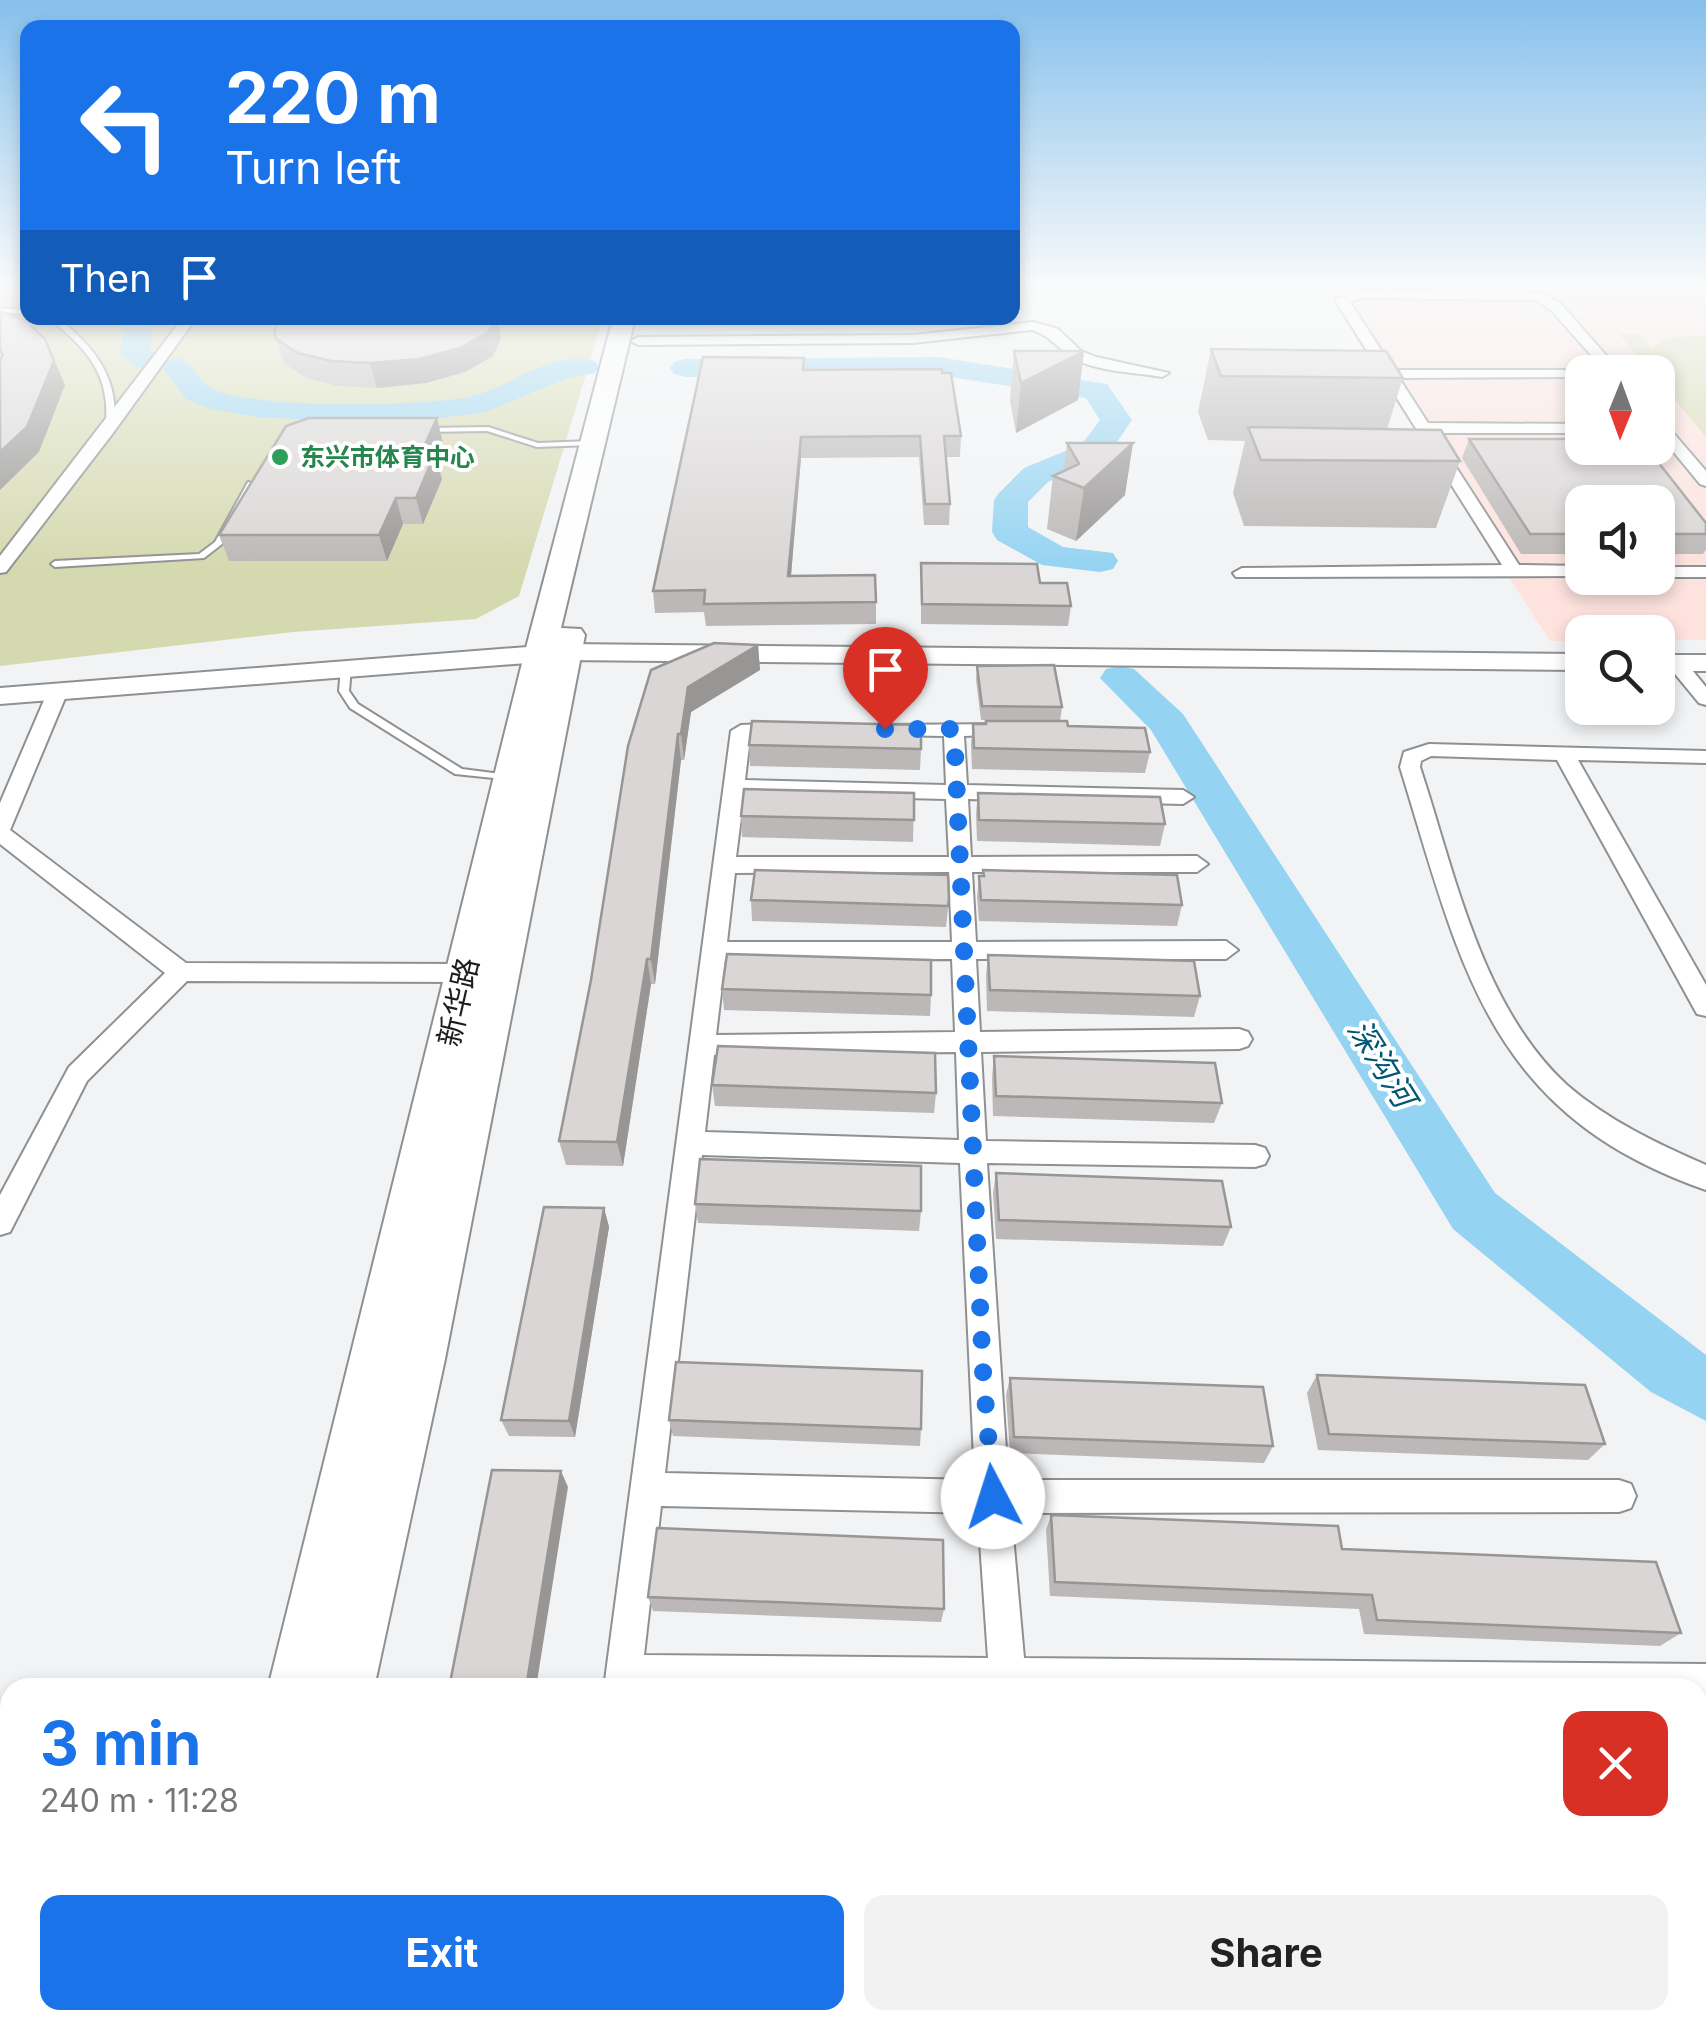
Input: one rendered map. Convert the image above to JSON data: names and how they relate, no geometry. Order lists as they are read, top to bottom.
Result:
{
  "streets": {
    "main road": ["新华路"]
  },
  "water": ["深沟河"],
  "places": ["东兴市体育中心"],
  "north": "bottom",
  "page": {
    "turn": ["220 m", "Turn left"],
    "then": "Then",
    "heading": ["3 min", "240 m · 11:28"],
    "buttons": ["Exit", "Share"]
  }
}
